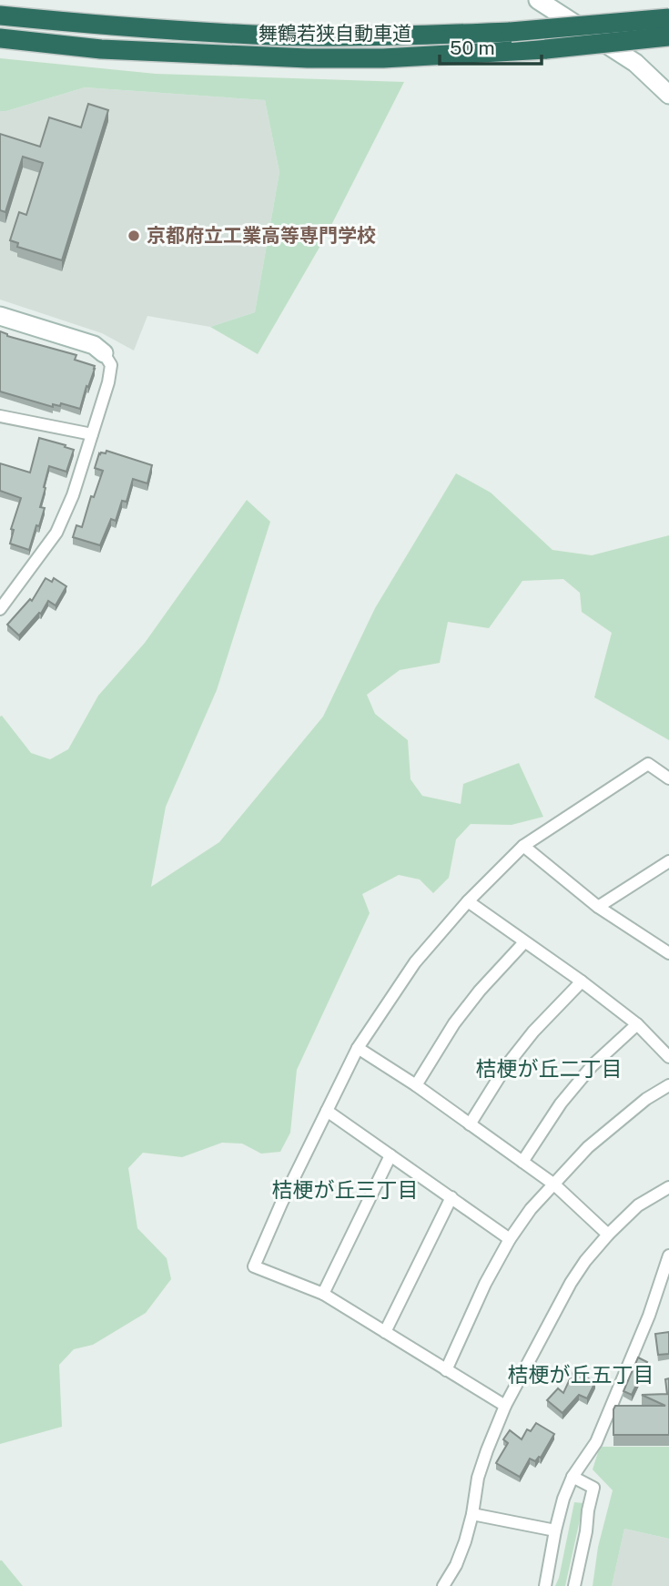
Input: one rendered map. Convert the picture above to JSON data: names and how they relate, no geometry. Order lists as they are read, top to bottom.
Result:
{
  "streets": {
    "highway": ["舞鶴若狭自動車道"]
  },
  "districts": ["桔梗が丘二丁目", "桔梗が丘三丁目", "桔梗が丘五丁目"],
  "places": ["京都府立工業高等専門学校"],
  "scale_bar": "50 m"
}
